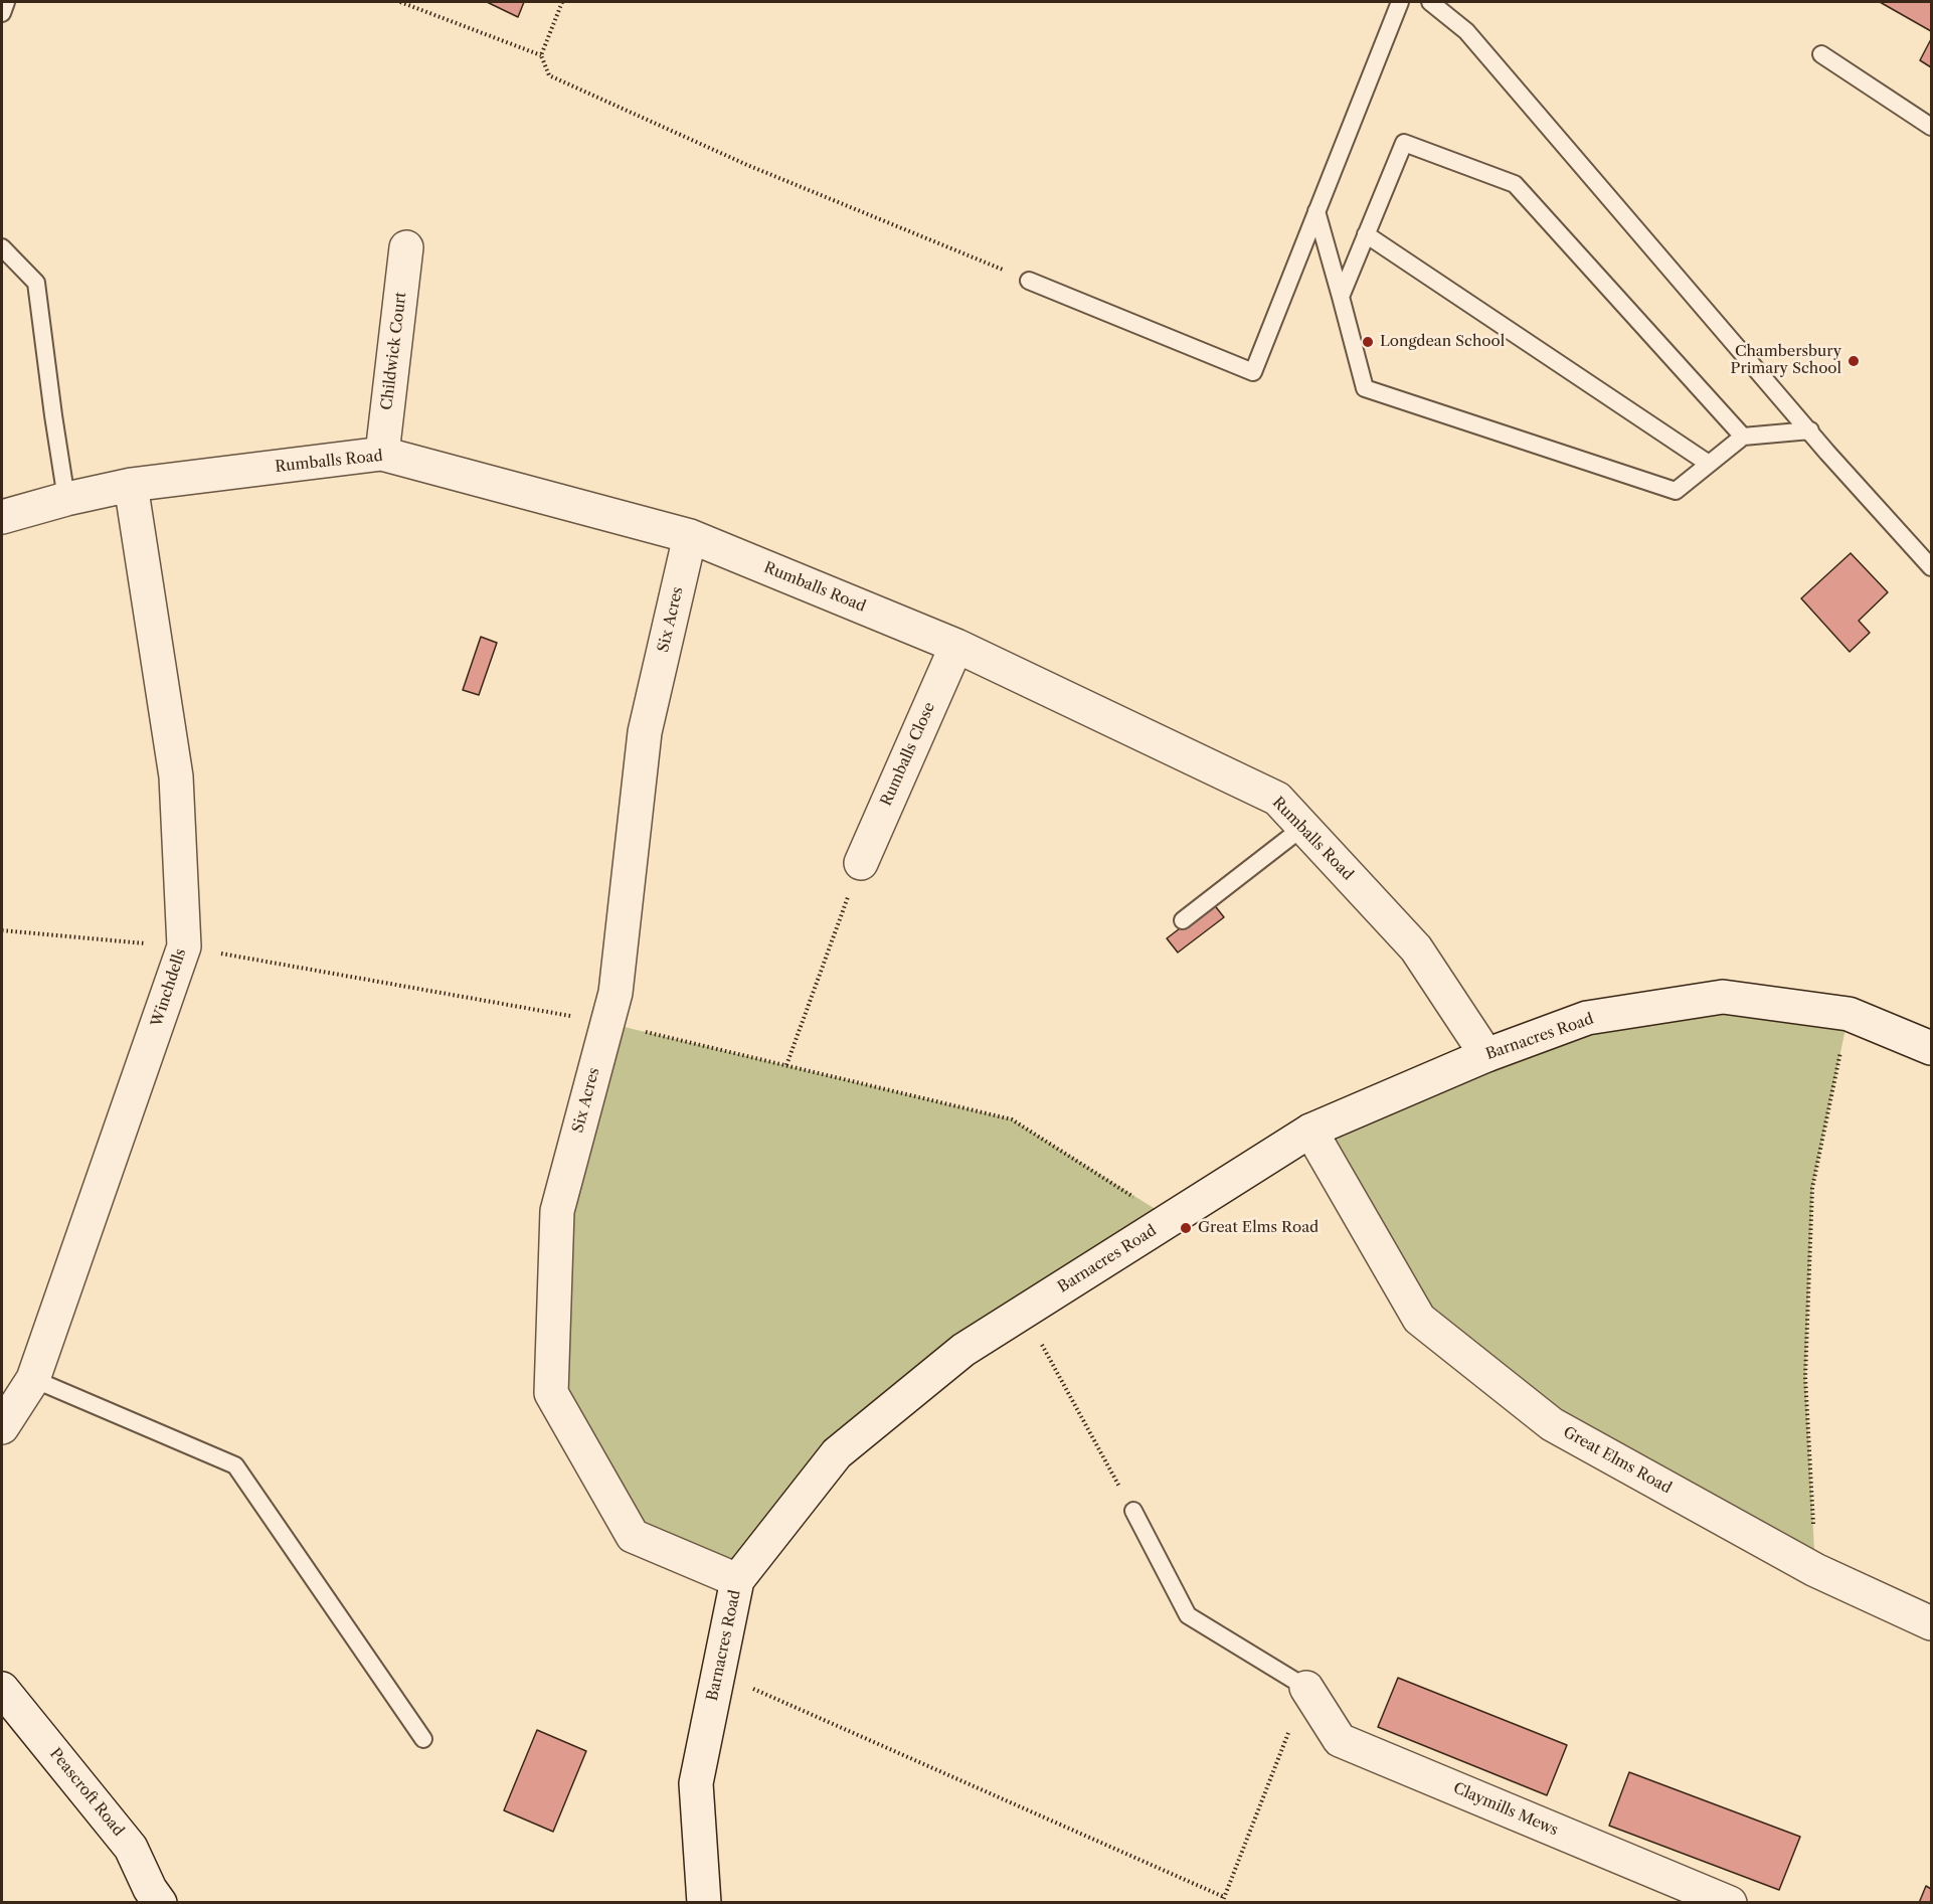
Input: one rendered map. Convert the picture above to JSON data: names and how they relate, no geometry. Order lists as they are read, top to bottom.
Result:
{
  "streets": {
    "street": [
      "Childwick Court",
      "Rumballs Road",
      "Six Acres",
      "Rumballs Close",
      "Winchdells",
      "Barnacres Road",
      "Great Elms Road",
      "Peascroft Road",
      "Claymills Mews"
    ]
  },
  "crossings": [
    ["Childwick Court", "Rumballs Road"],
    ["Rumballs Road", "Six Acres"],
    ["Rumballs Road", "Rumballs Close"],
    ["Rumballs Road", "Winchdells"],
    ["Rumballs Road", "Barnacres Road"],
    ["Six Acres", "Barnacres Road"],
    ["Barnacres Road", "Great Elms Road"]
  ],
  "places": ["Longdean School", "Chambersbury Primary School", "Great Elms Road"]
}
